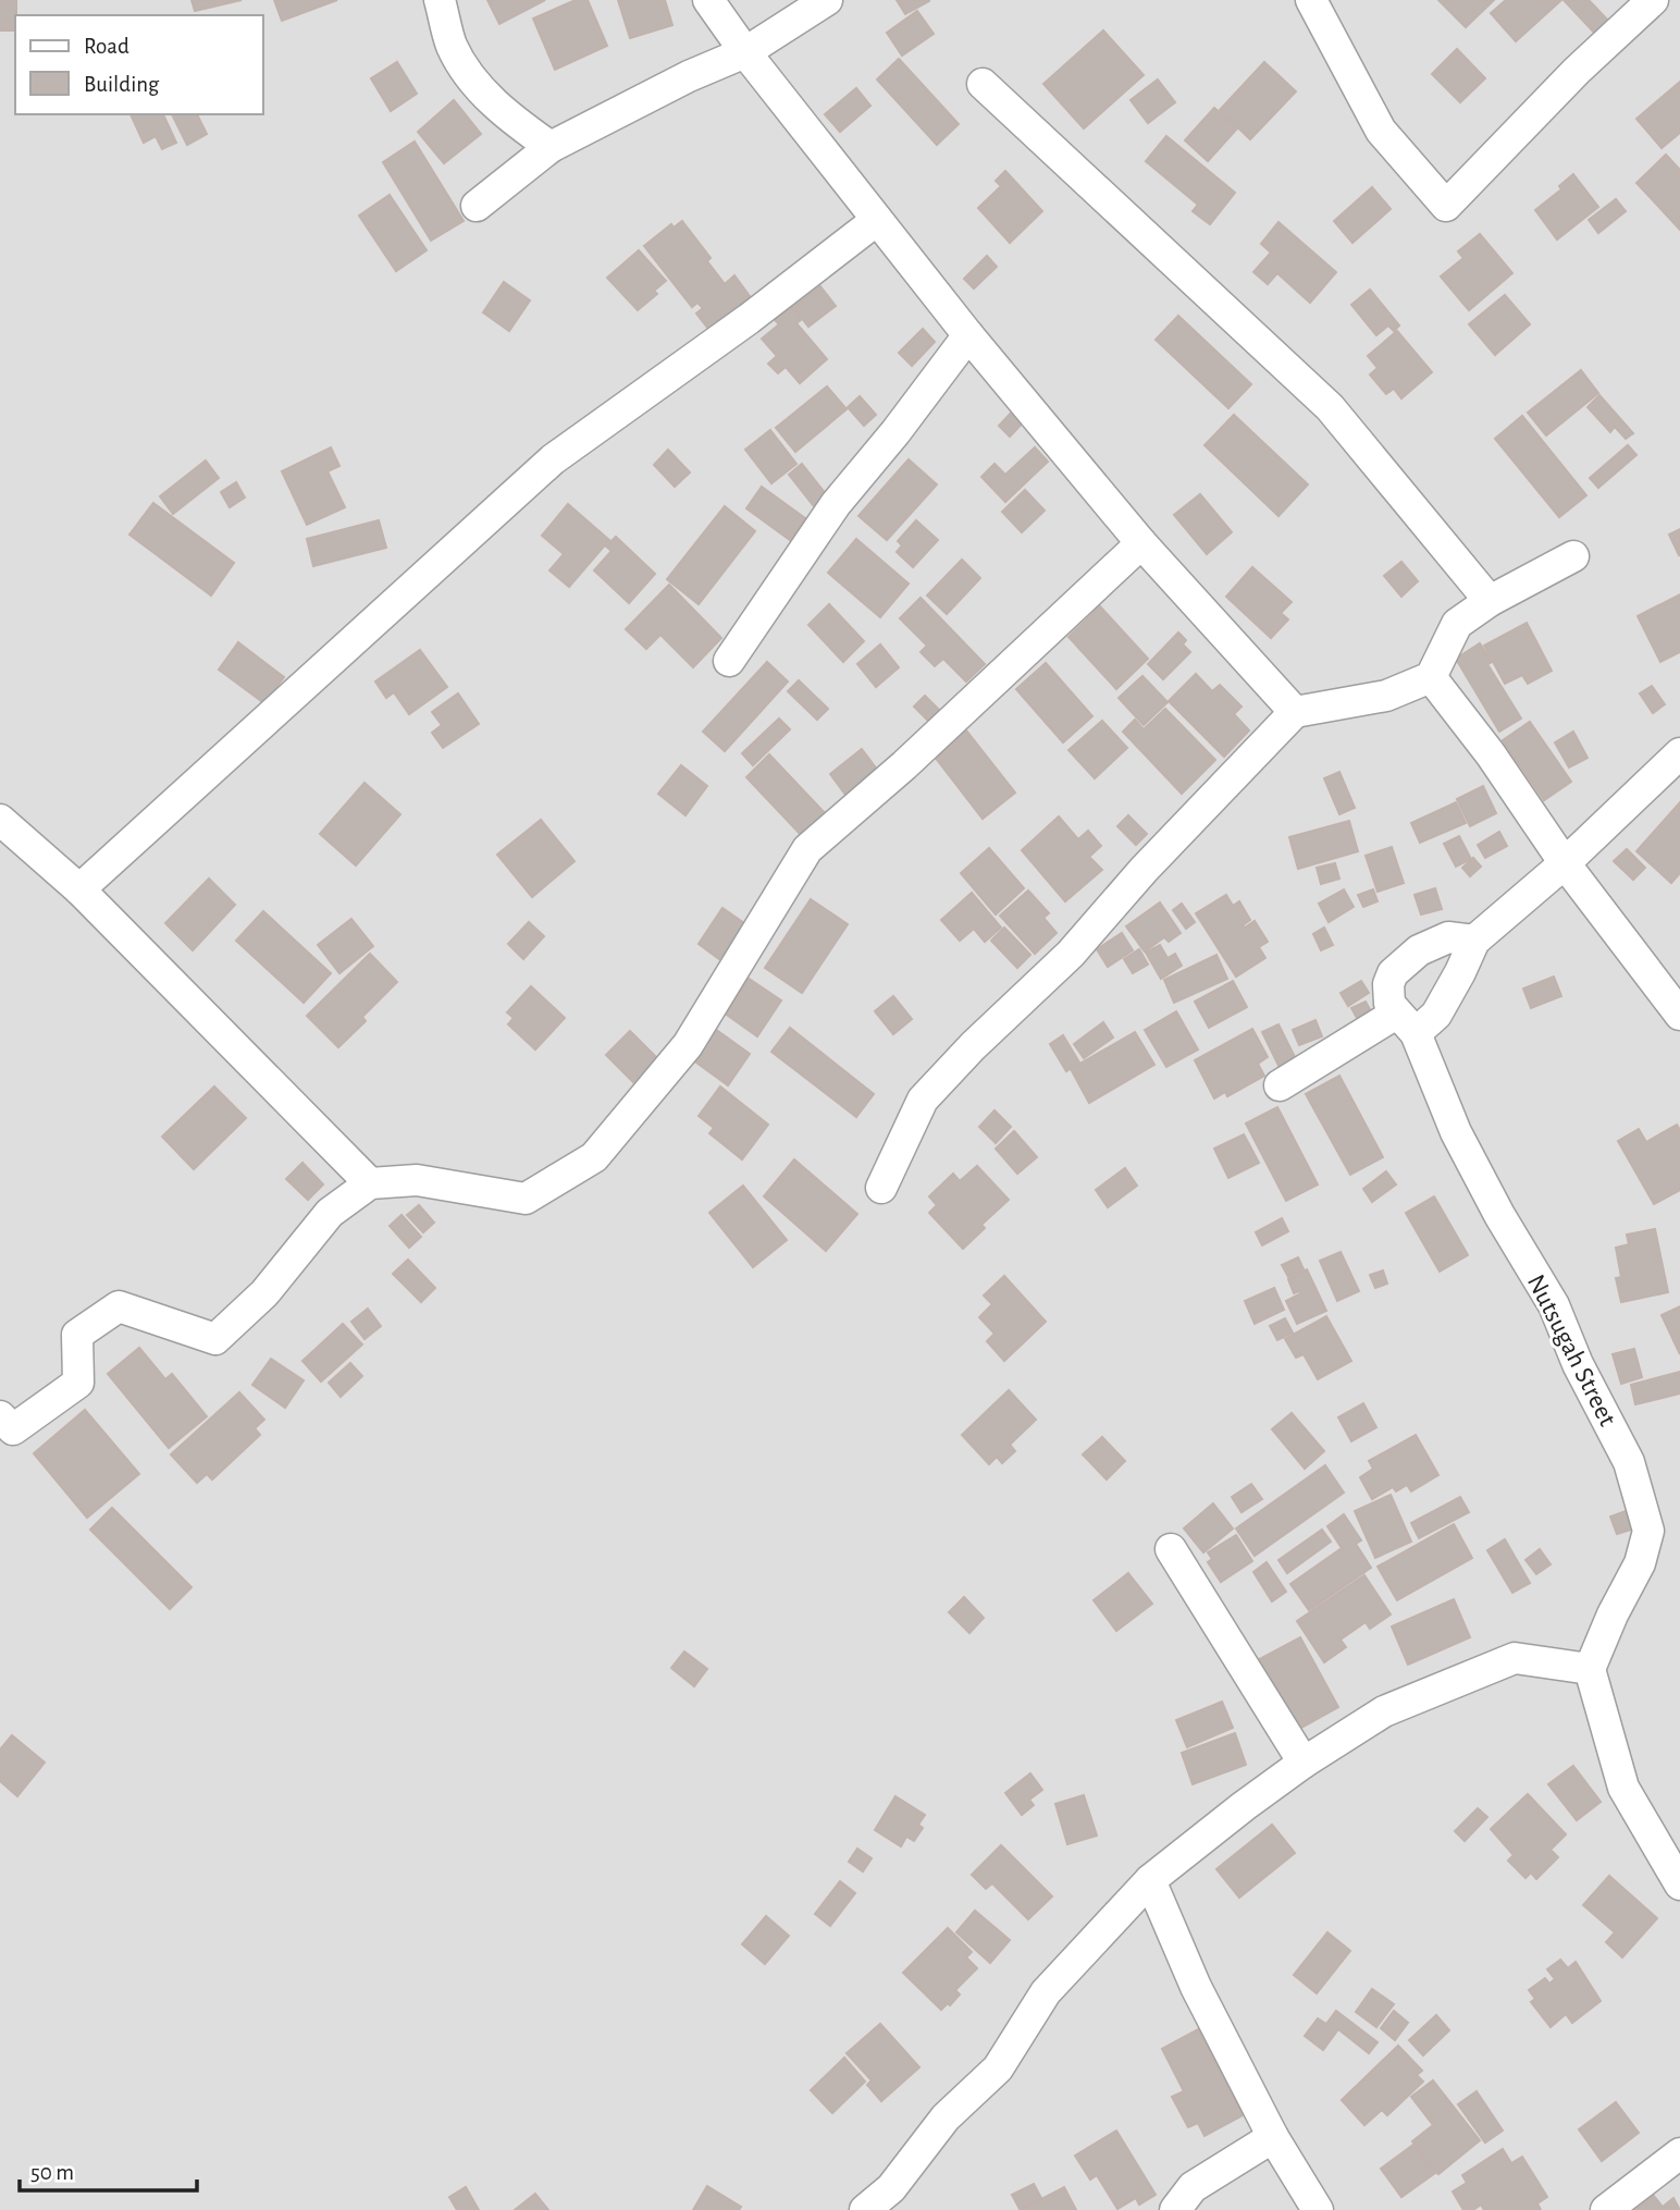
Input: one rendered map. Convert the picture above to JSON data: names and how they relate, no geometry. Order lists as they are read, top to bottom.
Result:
{
  "streets": {
    "street": ["Nutsugah Street"]
  },
  "legend": ["Road", "Building"],
  "scale_bar": "50 m"
}
